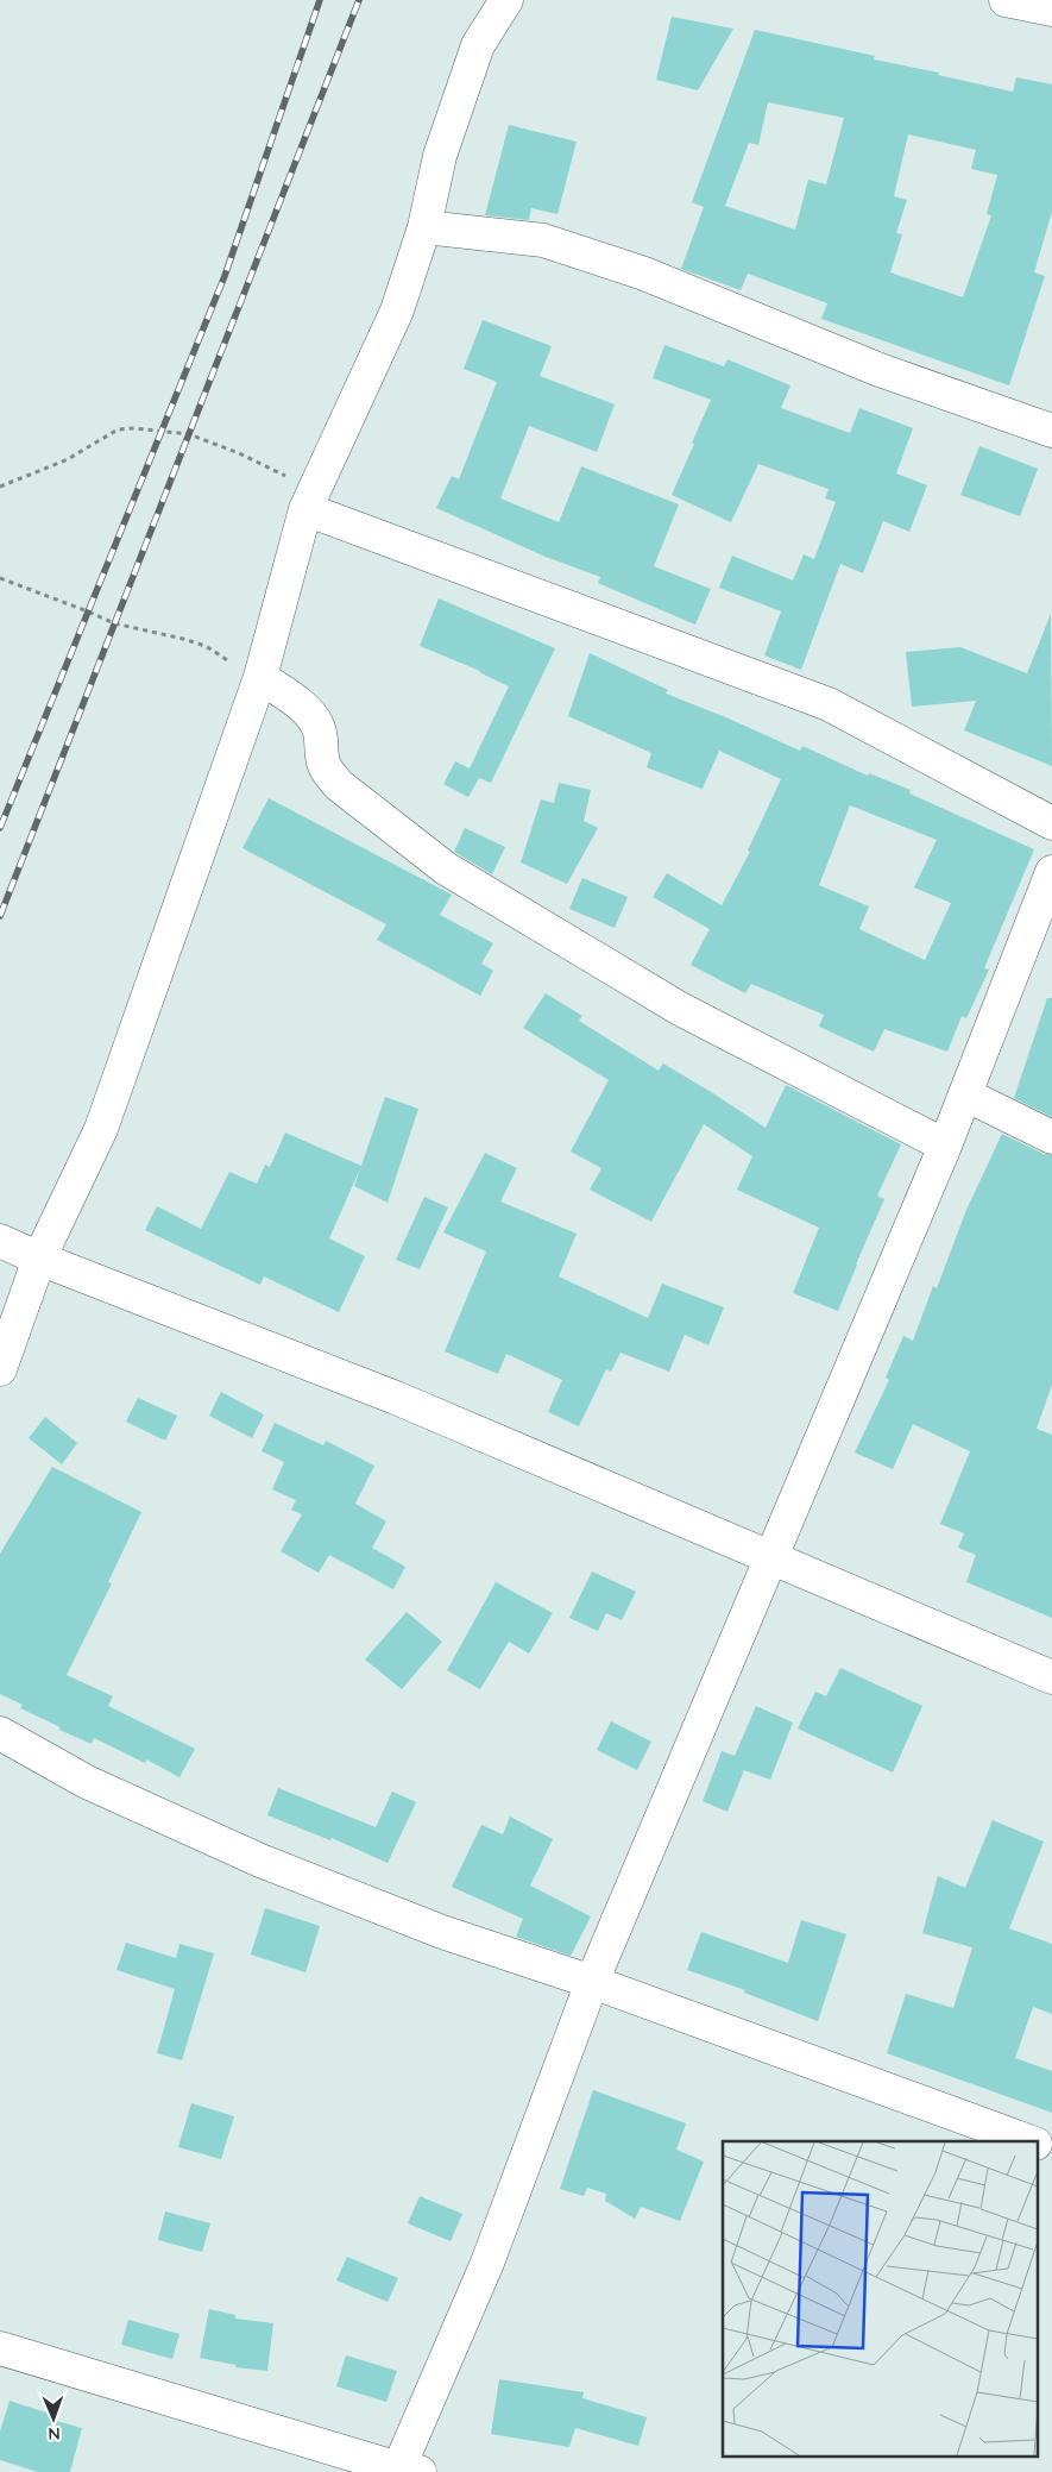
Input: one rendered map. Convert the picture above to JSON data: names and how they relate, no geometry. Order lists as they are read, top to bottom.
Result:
{
  "north": "bottom"
}
